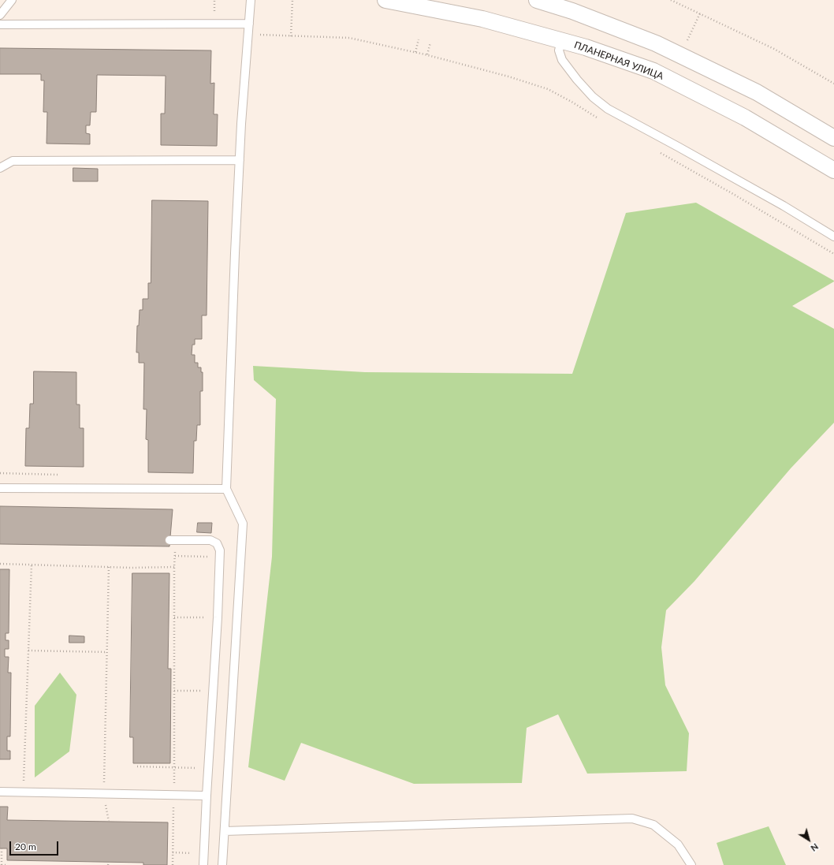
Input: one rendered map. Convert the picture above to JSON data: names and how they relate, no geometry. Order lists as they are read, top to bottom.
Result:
{
  "streets": {
    "street": ["ПЛАНЕРНАЯ УЛИЦА"]
  },
  "scale_bar": "20 m",
  "north": "bottom right"
}
